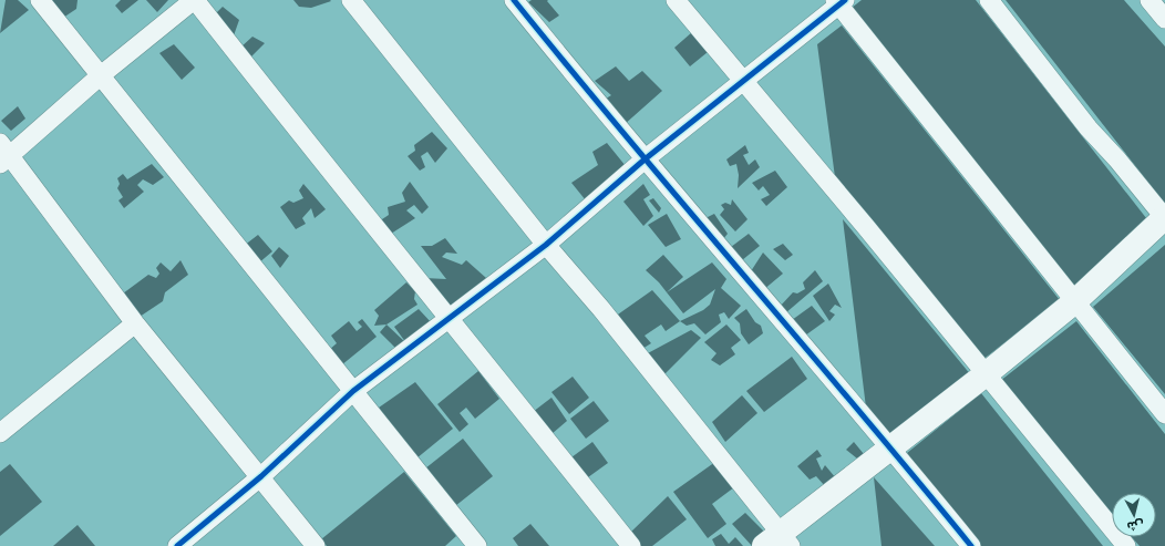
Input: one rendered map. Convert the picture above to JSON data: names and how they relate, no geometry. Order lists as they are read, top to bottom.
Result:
{
  "north": "bottom"
}
